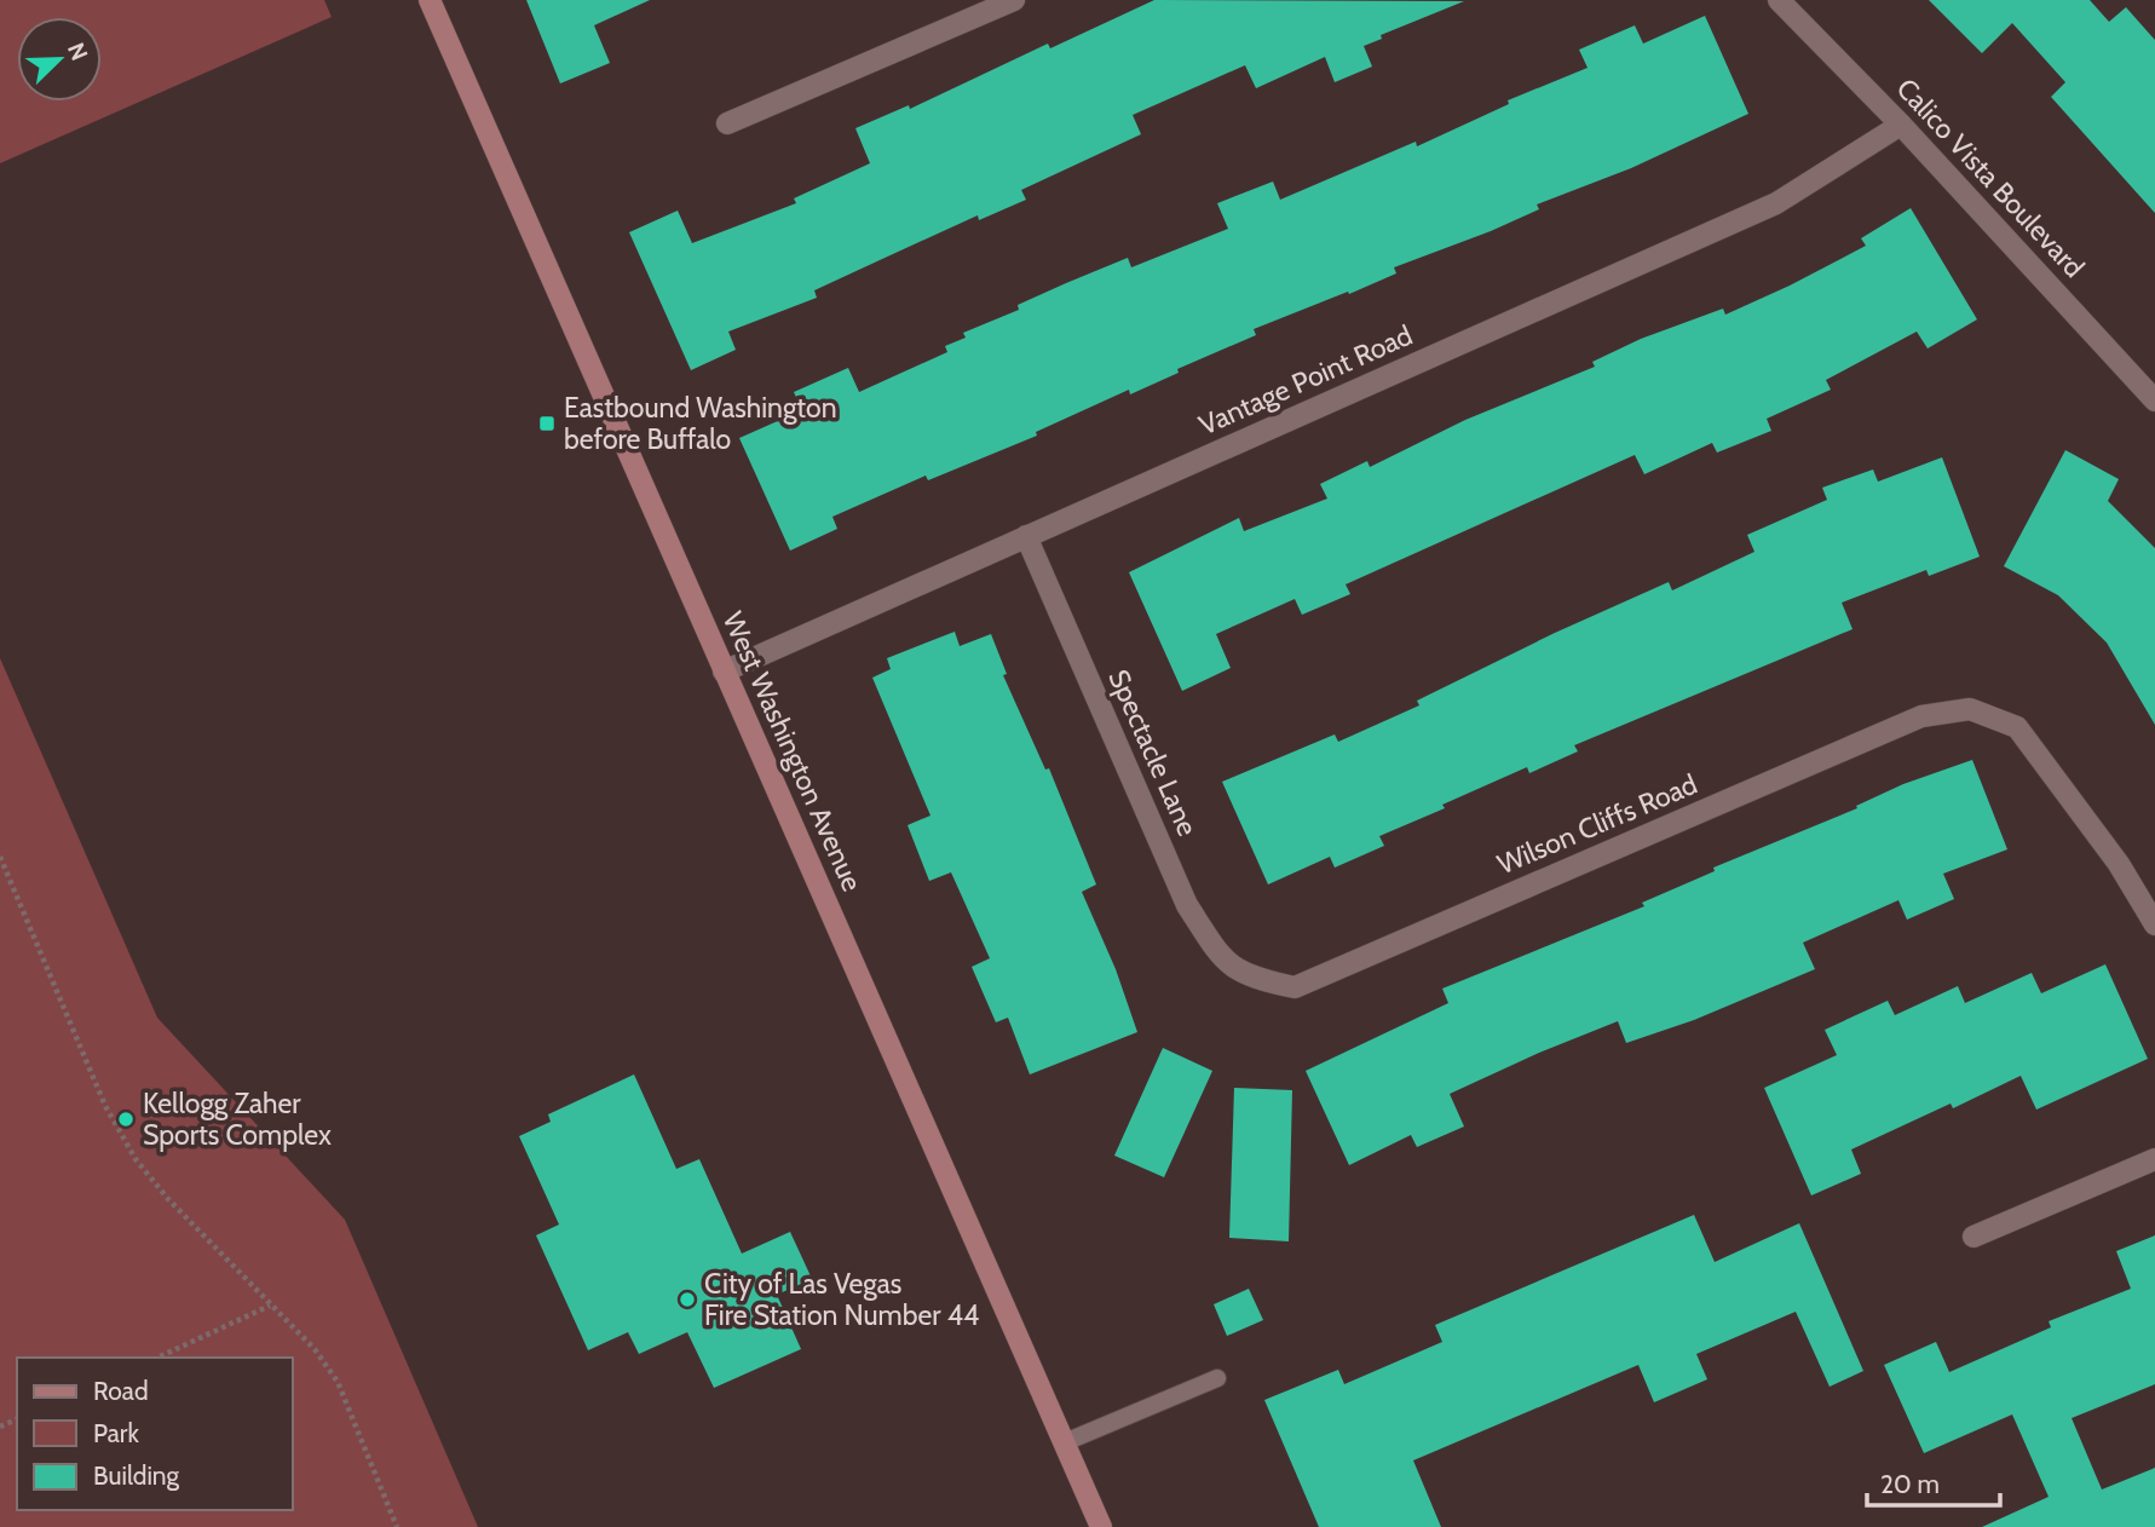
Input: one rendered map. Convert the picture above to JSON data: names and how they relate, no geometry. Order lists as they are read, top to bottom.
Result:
{
  "streets": {
    "main road": ["West Washington Avenue"],
    "street": [
      "Calico Vista Boulevard",
      "Vantage Point Road",
      "Spectacle Lane",
      "Wilson Cliffs Road"
    ]
  },
  "crossings": [
    ["Calico Vista Boulevard", "Vantage Point Road"],
    ["Vantage Point Road", "West Washington Avenue"],
    ["Vantage Point Road", "Spectacle Lane"],
    ["Spectacle Lane", "Wilson Cliffs Road"]
  ],
  "places": {
    "transit": ["Eastbound Washington before Buffalo"],
    "other": ["Kellogg Zaher Sports Complex", "City of Las Vegas Fire Station Number 44"]
  },
  "legend": ["Road", "Park", "Building"],
  "scale_bar": "20 m",
  "north": "top right"
}
